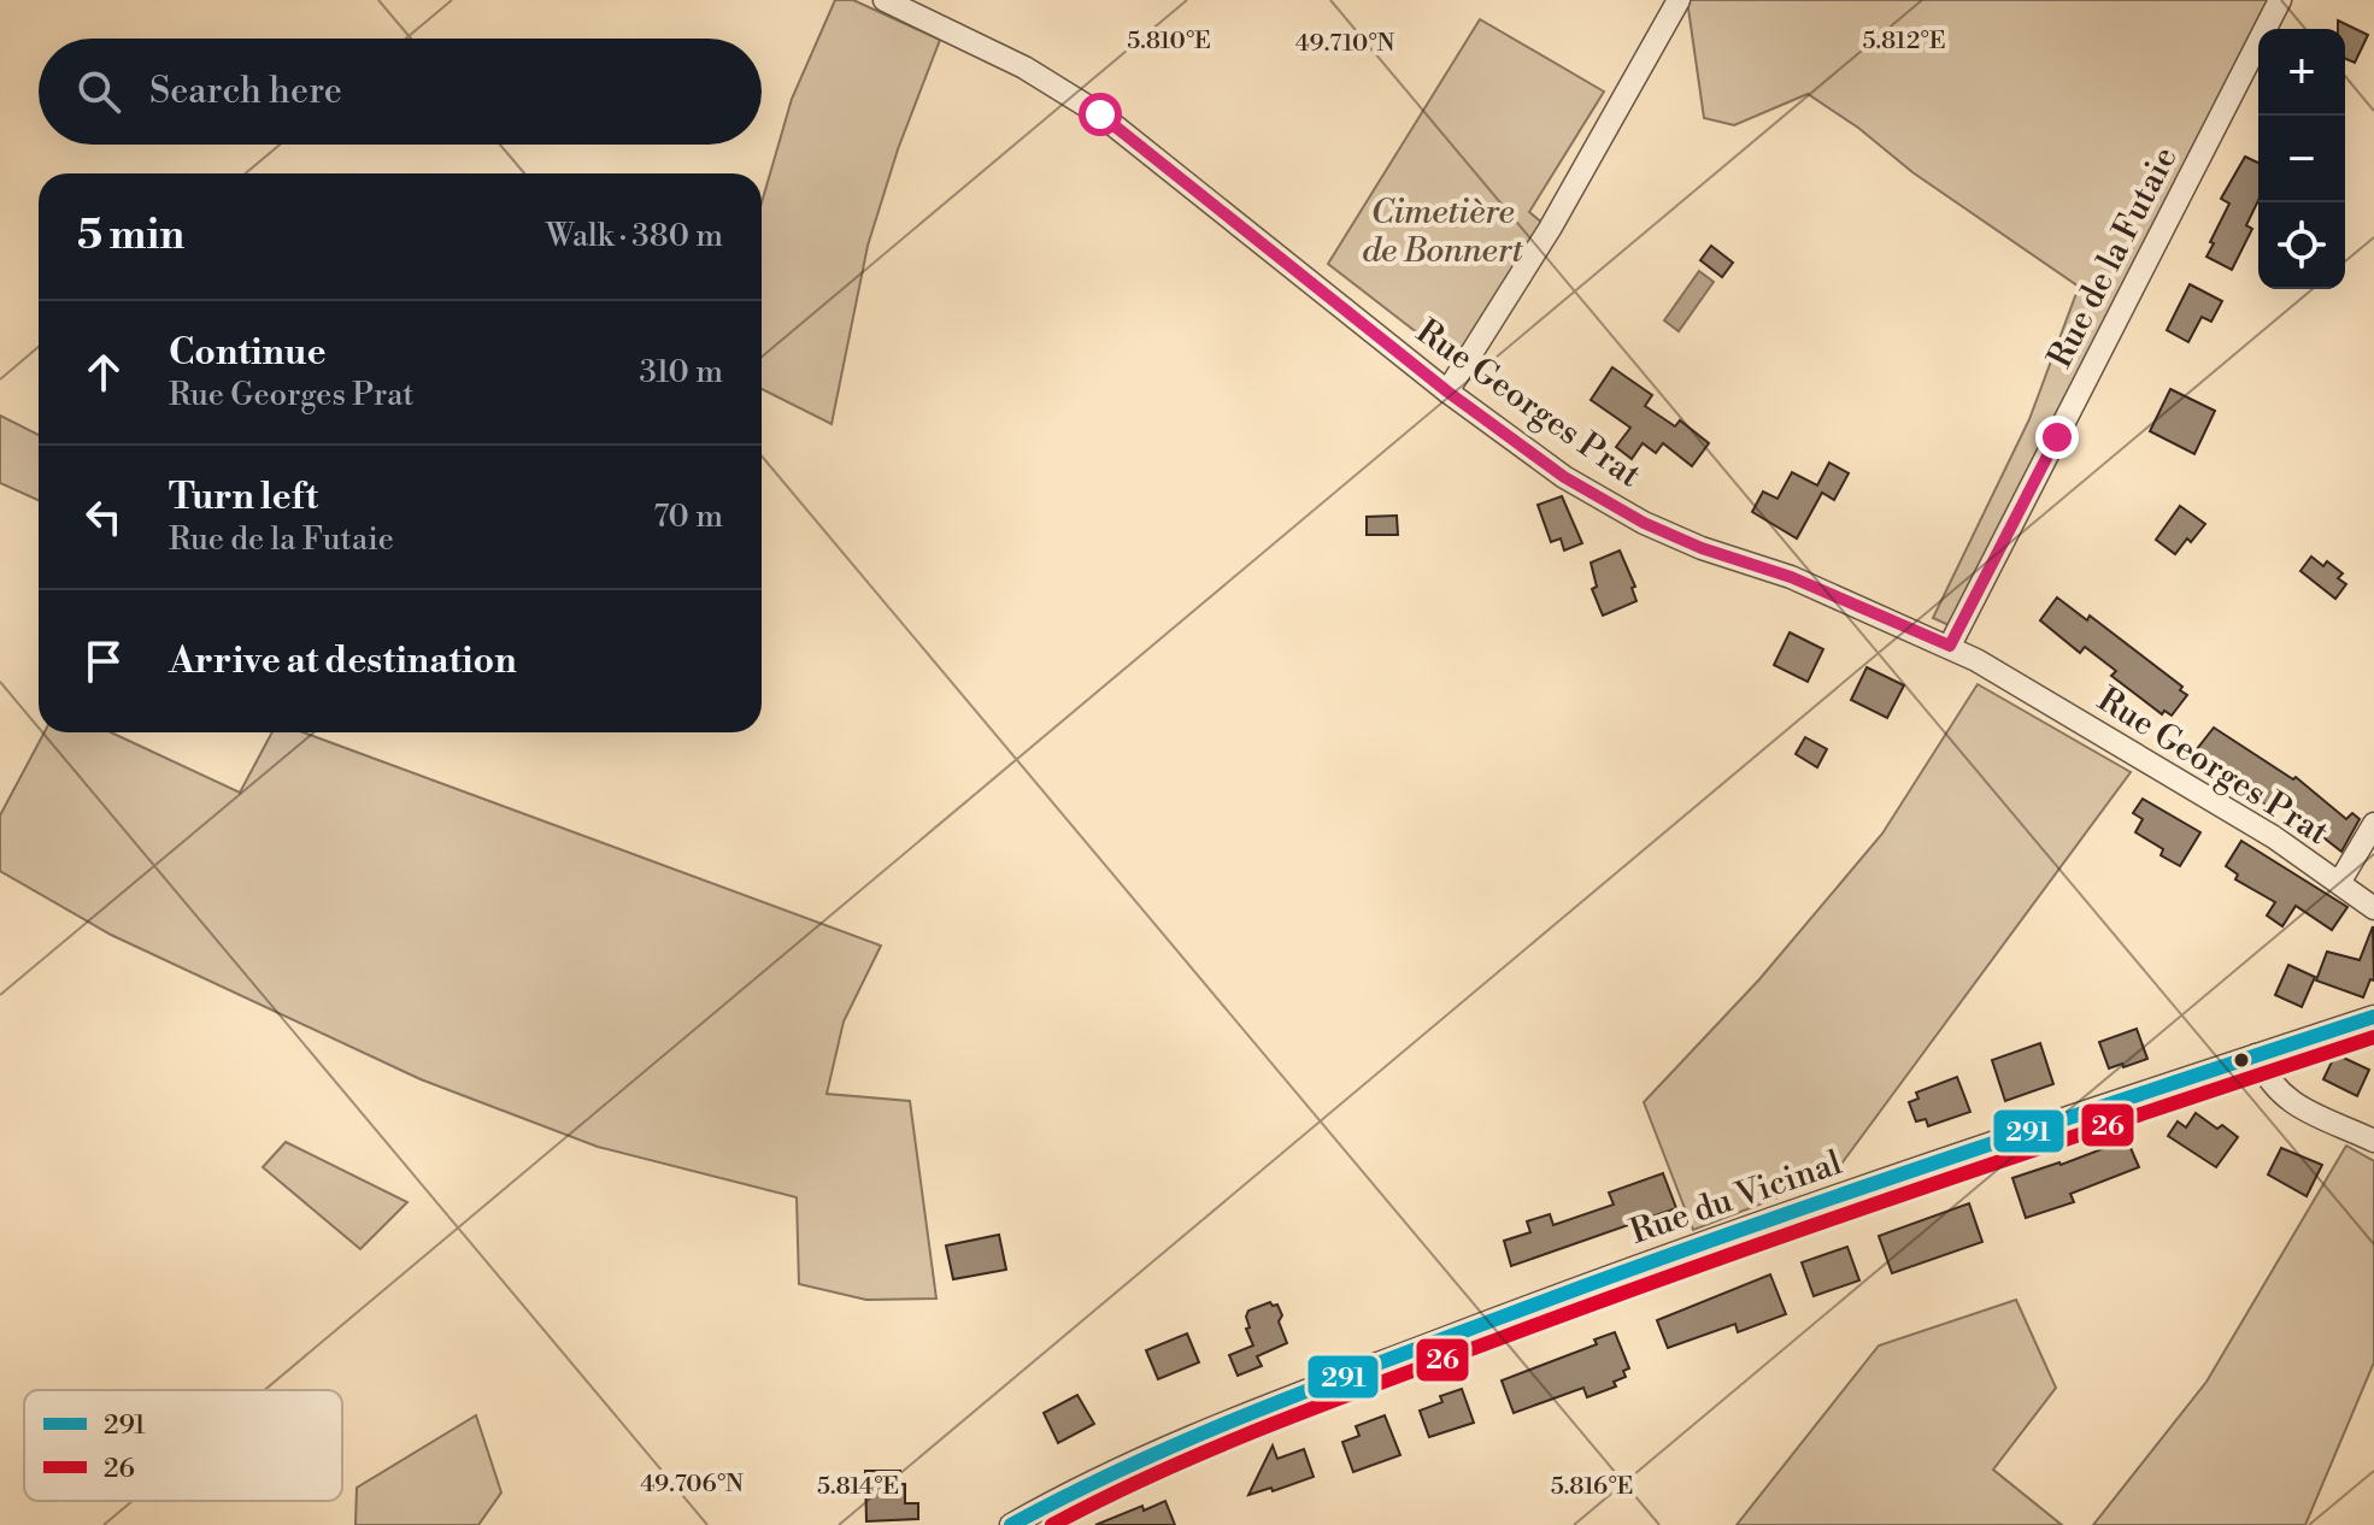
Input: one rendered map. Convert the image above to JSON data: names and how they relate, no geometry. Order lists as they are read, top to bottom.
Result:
{
  "streets": {
    "street": ["Rue de la Futaie", "Rue Georges Prat", "Rue du Vicinal"]
  },
  "crossings": [
    ["Rue de la Futaie", "Rue Georges Prat"]
  ],
  "parks": ["Cimetière de Bonnert"],
  "lines": ["transit line 291", "transit line 26"],
  "legend": ["291", "26"],
  "page": {
    "map_buttons": ["+", "−"],
    "search": "Search here",
    "heading": ["5 min", "Walk · 380 m"],
    "list": [
      ["Continue", "Rue Georges Prat", "310 m"],
      ["Turn left", "Rue de la Futaie", "70 m"],
      "Arrive at destination"
    ]
  },
  "coordinates": [
    "5.810°E",
    "5.812°E",
    "49.710°N",
    "49.706°N",
    "5.814°E",
    "5.816°E"
  ]
}
